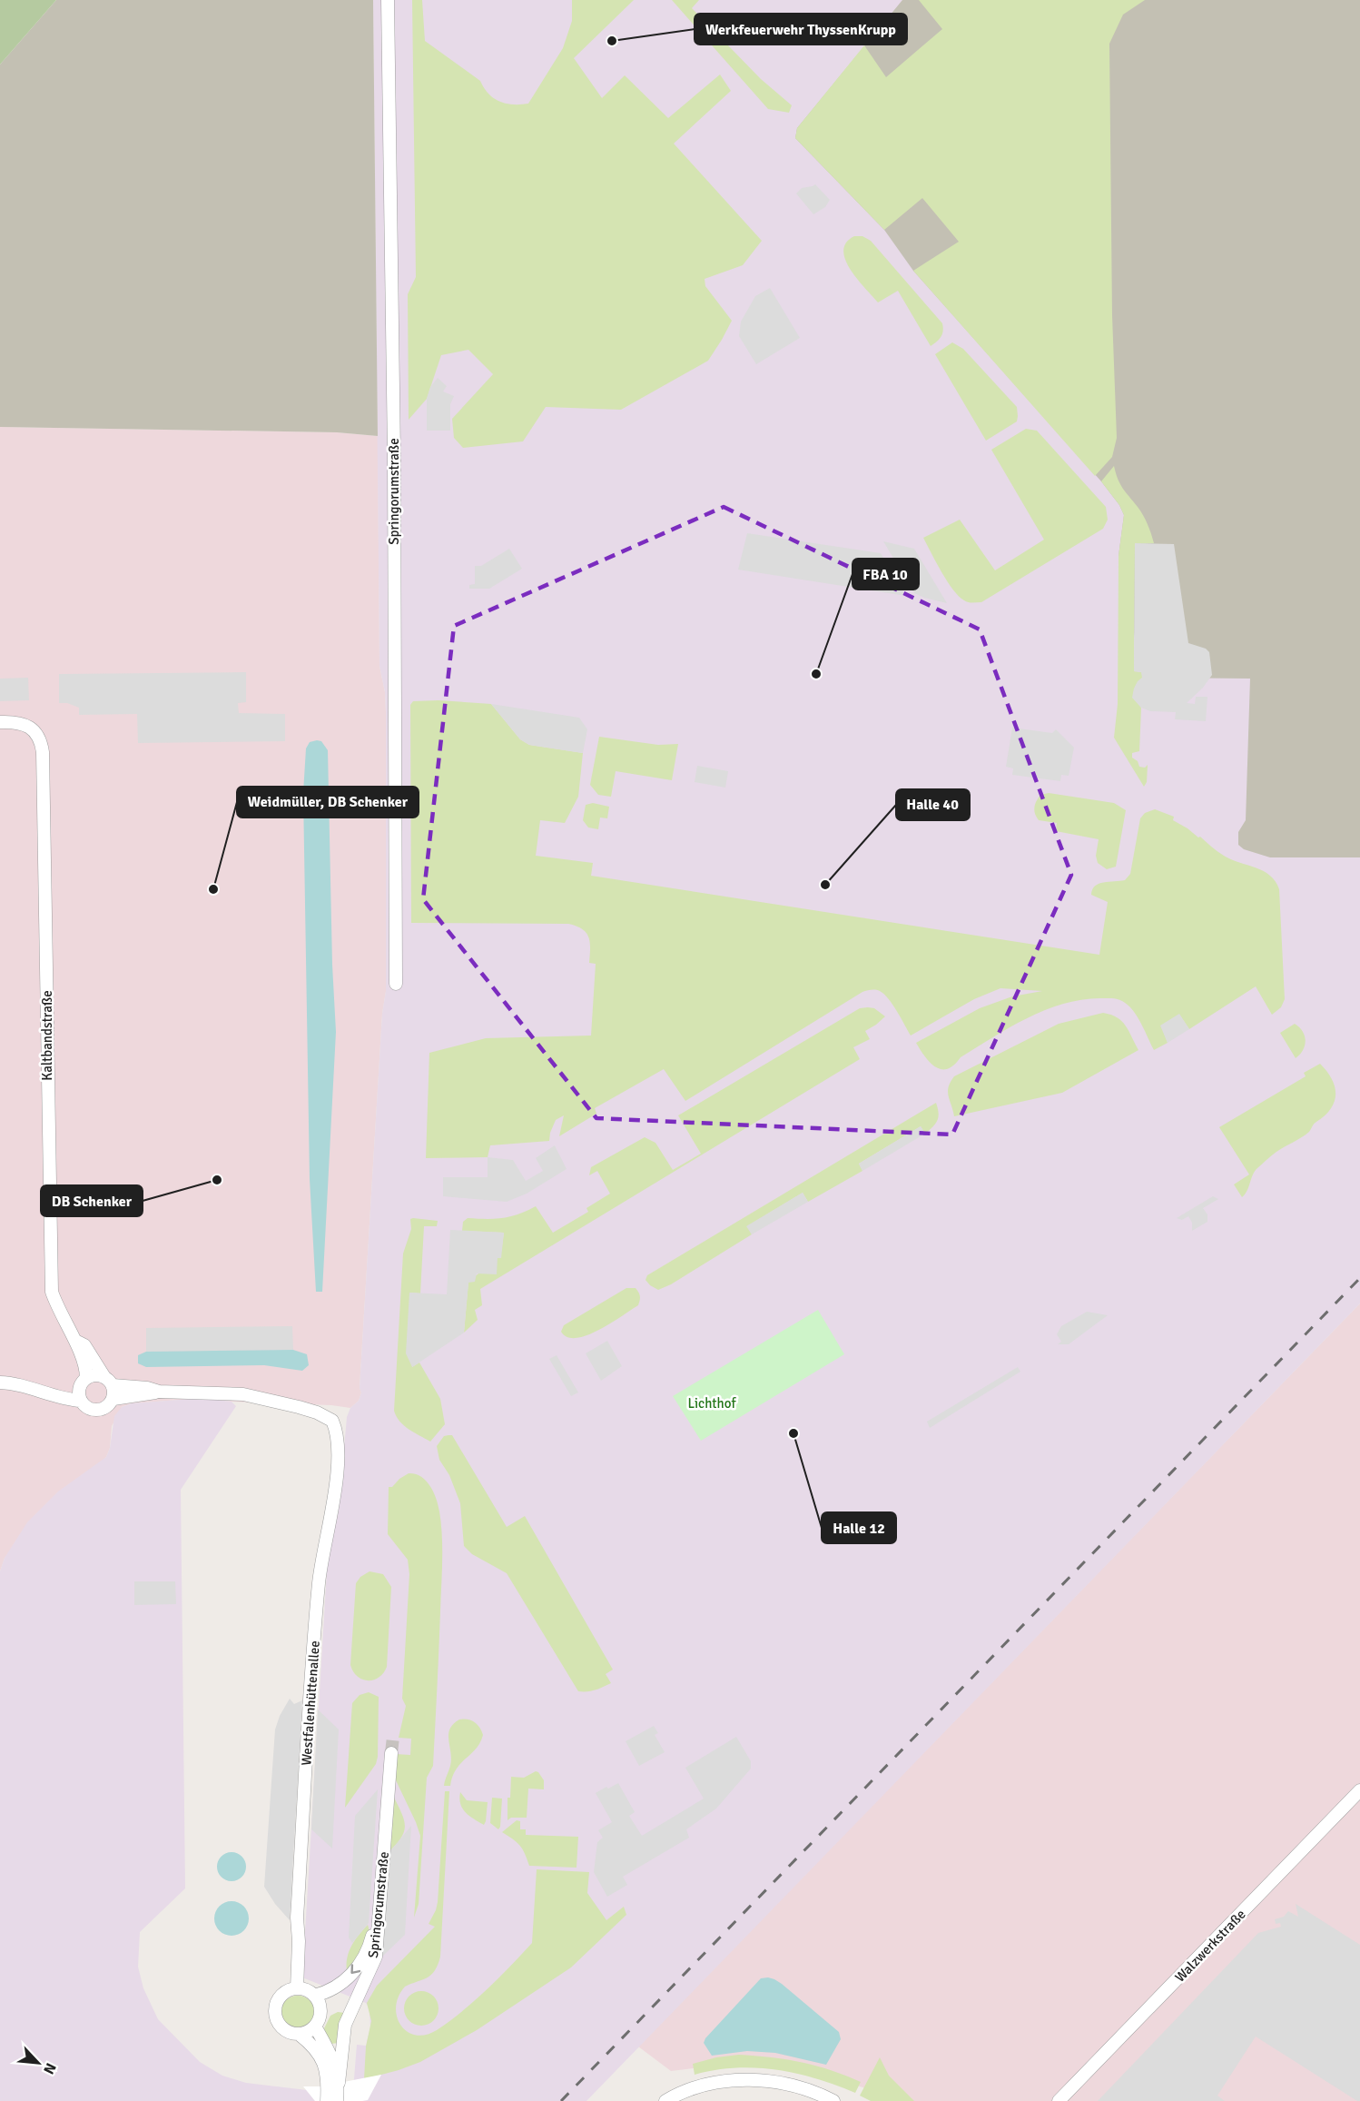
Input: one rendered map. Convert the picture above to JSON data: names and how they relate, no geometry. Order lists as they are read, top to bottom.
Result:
{
  "streets": {
    "street": [
      "Springorumstraße",
      "Kaltbandstraße",
      "Westfalenhüttenallee",
      "Walzwerkstraße"
    ]
  },
  "crossings": [
    ["Springorumstraße", "Westfalenhüttenallee"]
  ],
  "parks": ["Lichthof"],
  "places": [
    "Werkfeuerwehr ThyssenKrupp",
    "FBA 10",
    "Halle 40",
    "Weidmüller, DB Schenker",
    "DB Schenker",
    "Halle 12"
  ],
  "north": "bottom right"
}
